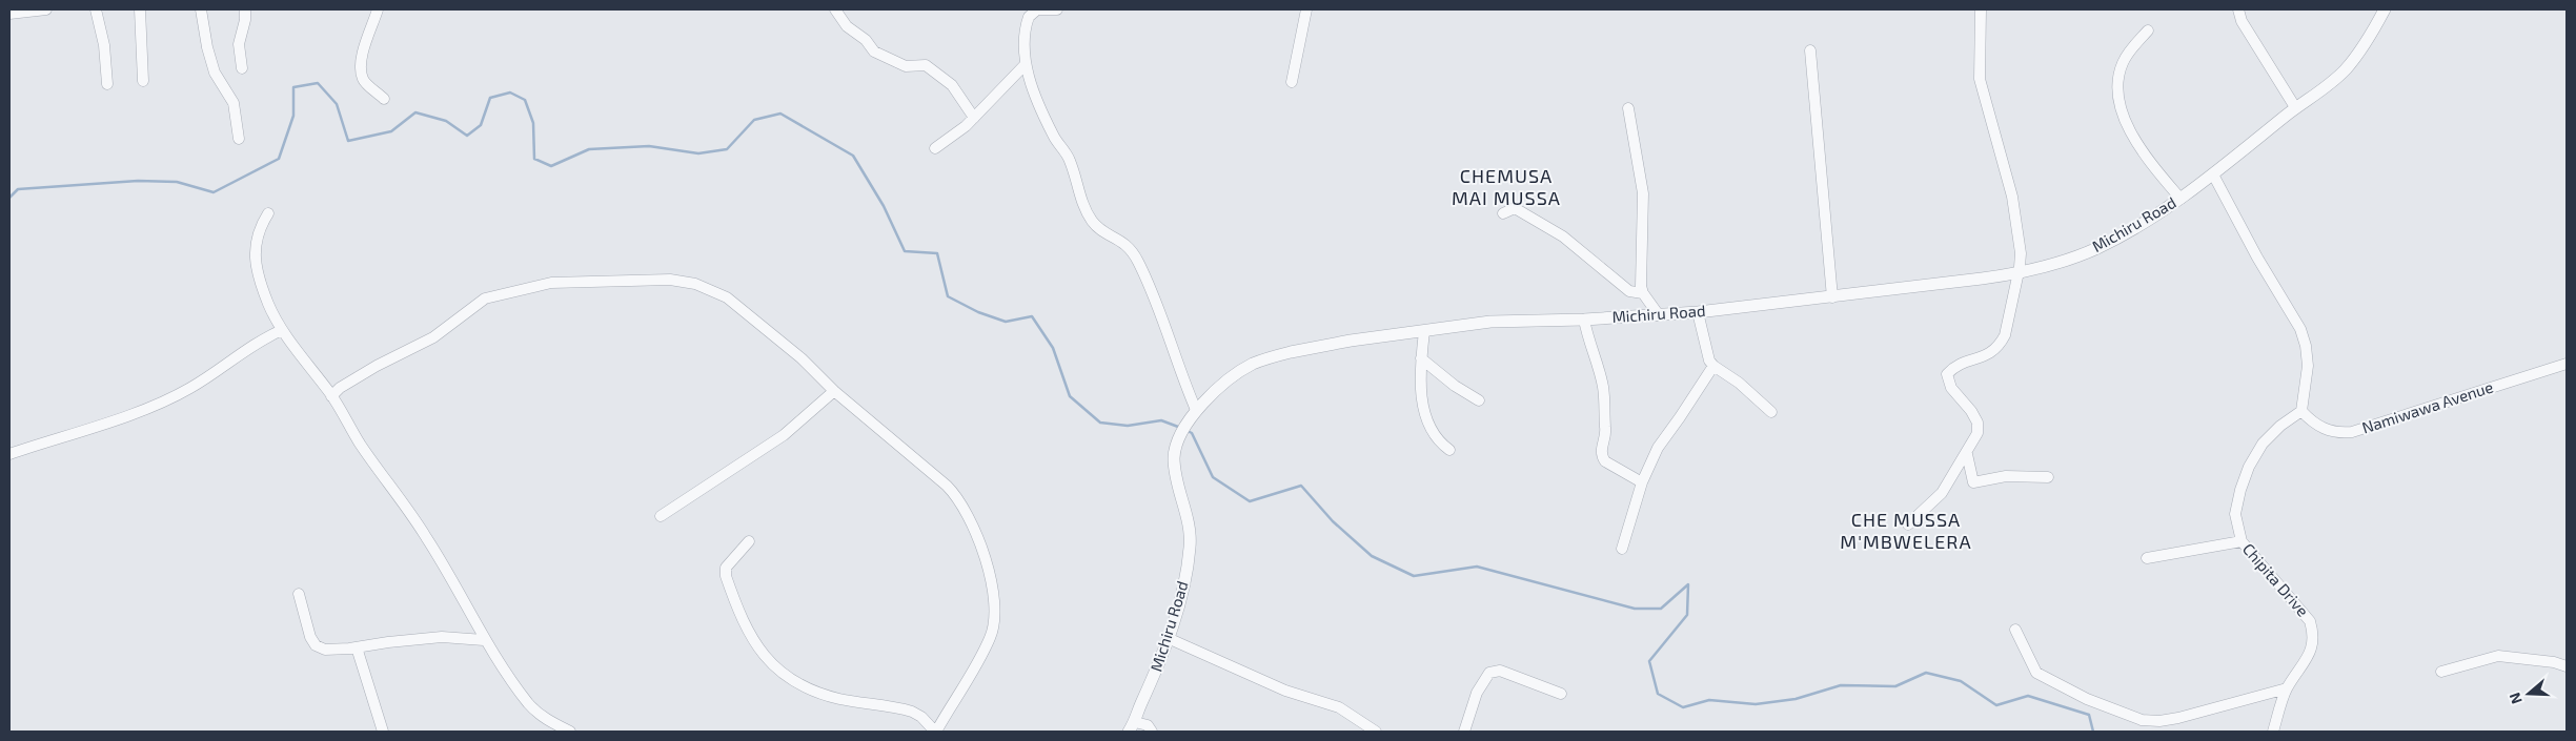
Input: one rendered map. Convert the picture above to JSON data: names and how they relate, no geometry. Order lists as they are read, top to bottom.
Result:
{
  "streets": {
    "street": ["Michiru Road", "Namiwawa Avenue", "Chipita Drive"]
  },
  "crossings": [
    ["Namiwawa Avenue", "Chipita Drive"]
  ],
  "districts": ["CHEMUSA MAI MUSSA", "CHE MUSSA M'MBWELERA"],
  "north": "left"
}
